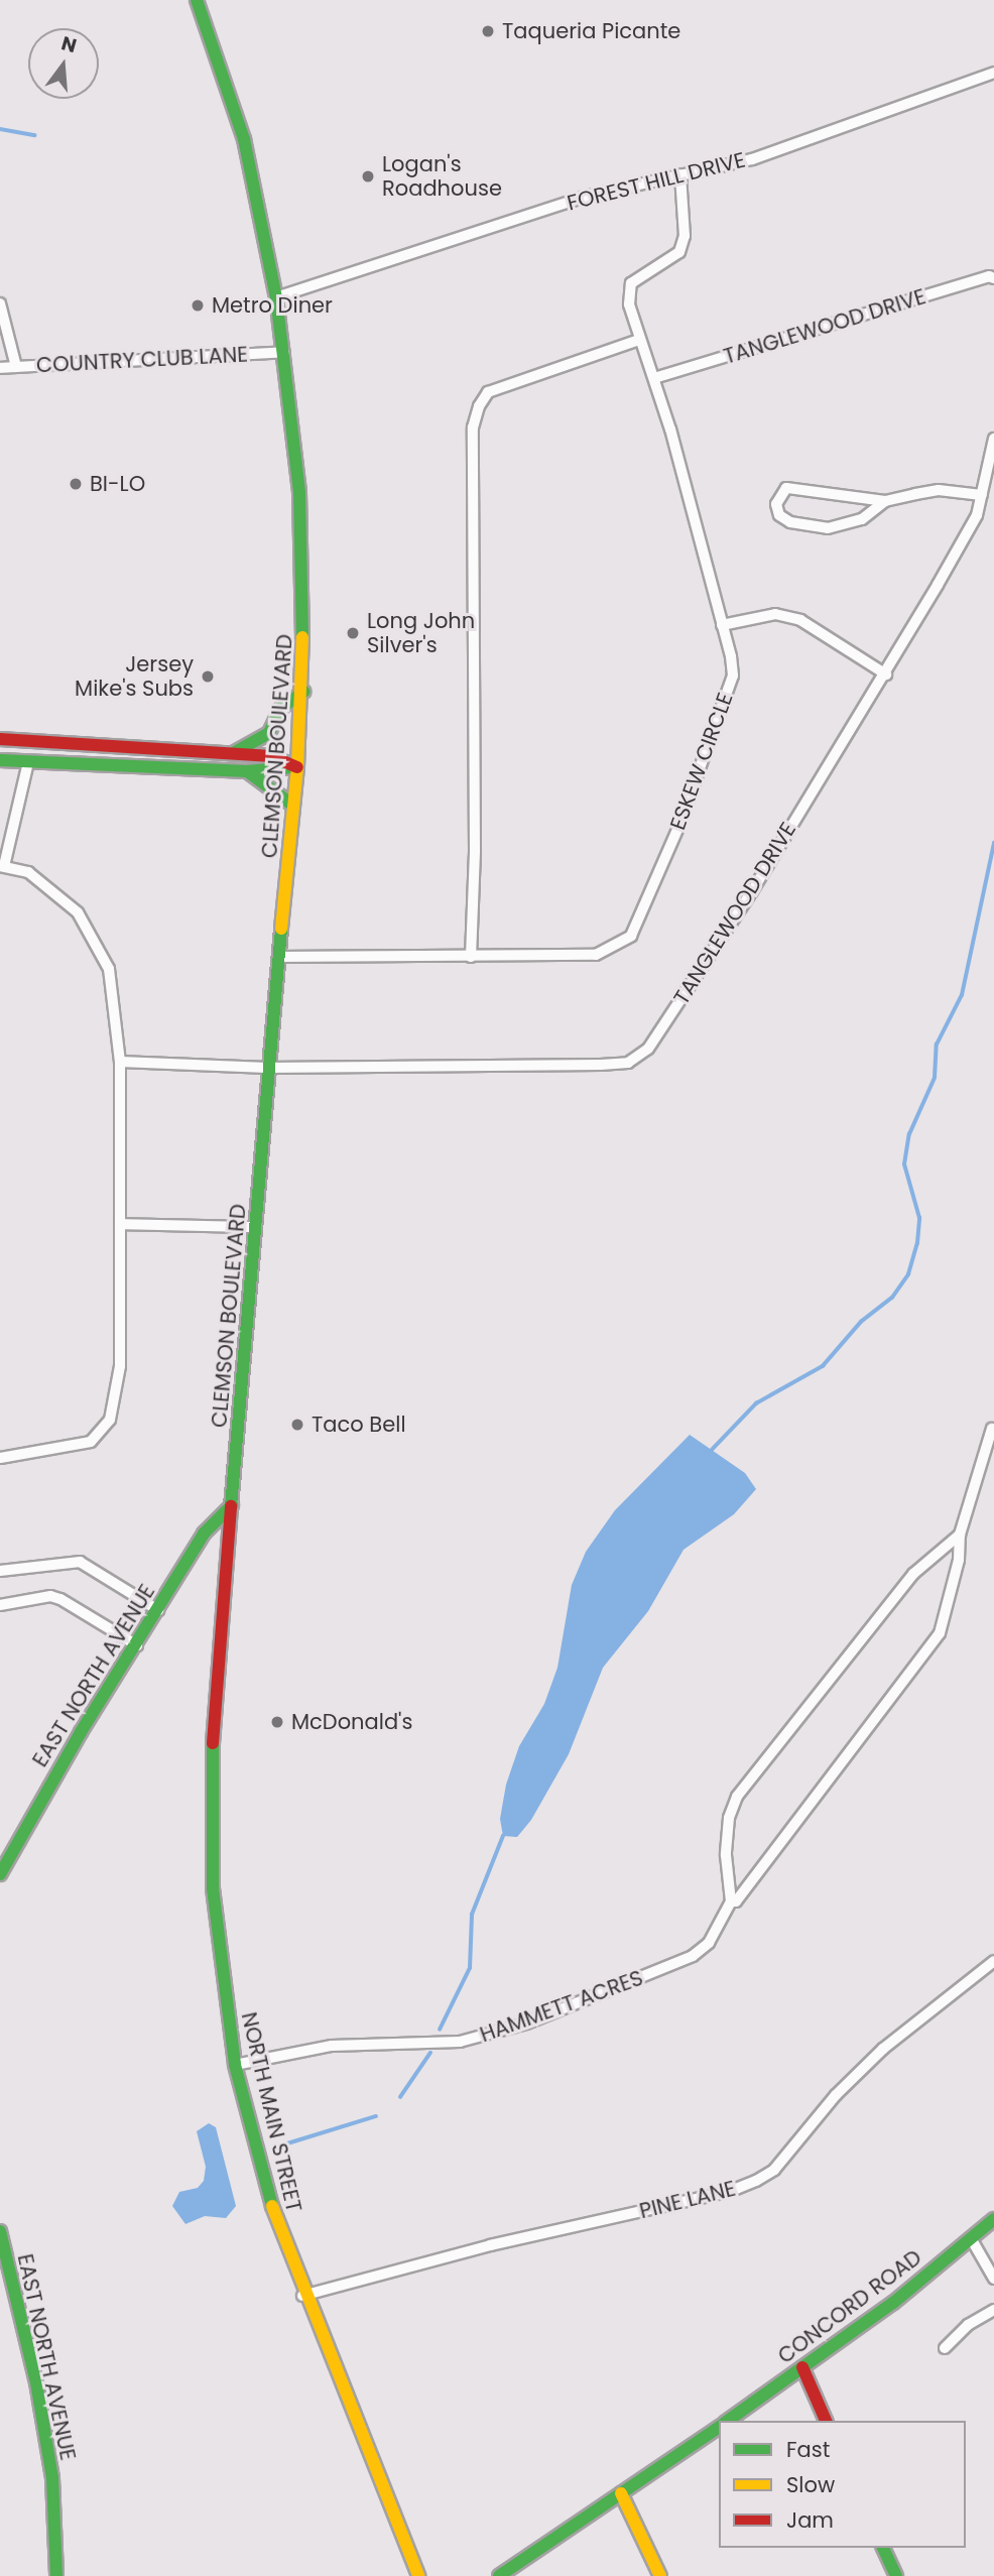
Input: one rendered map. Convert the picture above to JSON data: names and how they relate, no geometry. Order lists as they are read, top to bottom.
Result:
{
  "streets": {
    "main road": [
      "CLEMSON BOULEVARD",
      "EAST NORTH AVENUE",
      "NORTH MAIN STREET",
      "CONCORD ROAD"
    ],
    "street": [
      "FOREST HILL DRIVE",
      "TANGLEWOOD DRIVE",
      "COUNTRY CLUB LANE",
      "ESKEW CIRCLE",
      "HAMMETT ACRES",
      "PINE LANE"
    ]
  },
  "crossings": [
    ["FOREST HILL DRIVE", "CLEMSON BOULEVARD"],
    ["FOREST HILL DRIVE", "ESKEW CIRCLE"],
    ["TANGLEWOOD DRIVE", "CLEMSON BOULEVARD"],
    ["TANGLEWOOD DRIVE", "ESKEW CIRCLE"],
    ["COUNTRY CLUB LANE", "CLEMSON BOULEVARD"],
    ["CLEMSON BOULEVARD", "ESKEW CIRCLE"],
    ["CLEMSON BOULEVARD", "EAST NORTH AVENUE"],
    ["CLEMSON BOULEVARD", "NORTH MAIN STREET"],
    ["EAST NORTH AVENUE", "NORTH MAIN STREET"],
    ["HAMMETT ACRES", "NORTH MAIN STREET"],
    ["NORTH MAIN STREET", "PINE LANE"]
  ],
  "places": [
    "Taqueria Picante",
    "Logan's Roadhouse",
    "Metro Diner",
    "BI-LO",
    "Long John Silver's",
    "Jersey Mike's Subs",
    "Taco Bell",
    "McDonald's"
  ],
  "legend": ["Fast", "Slow", "Jam"],
  "north": "top"
}
